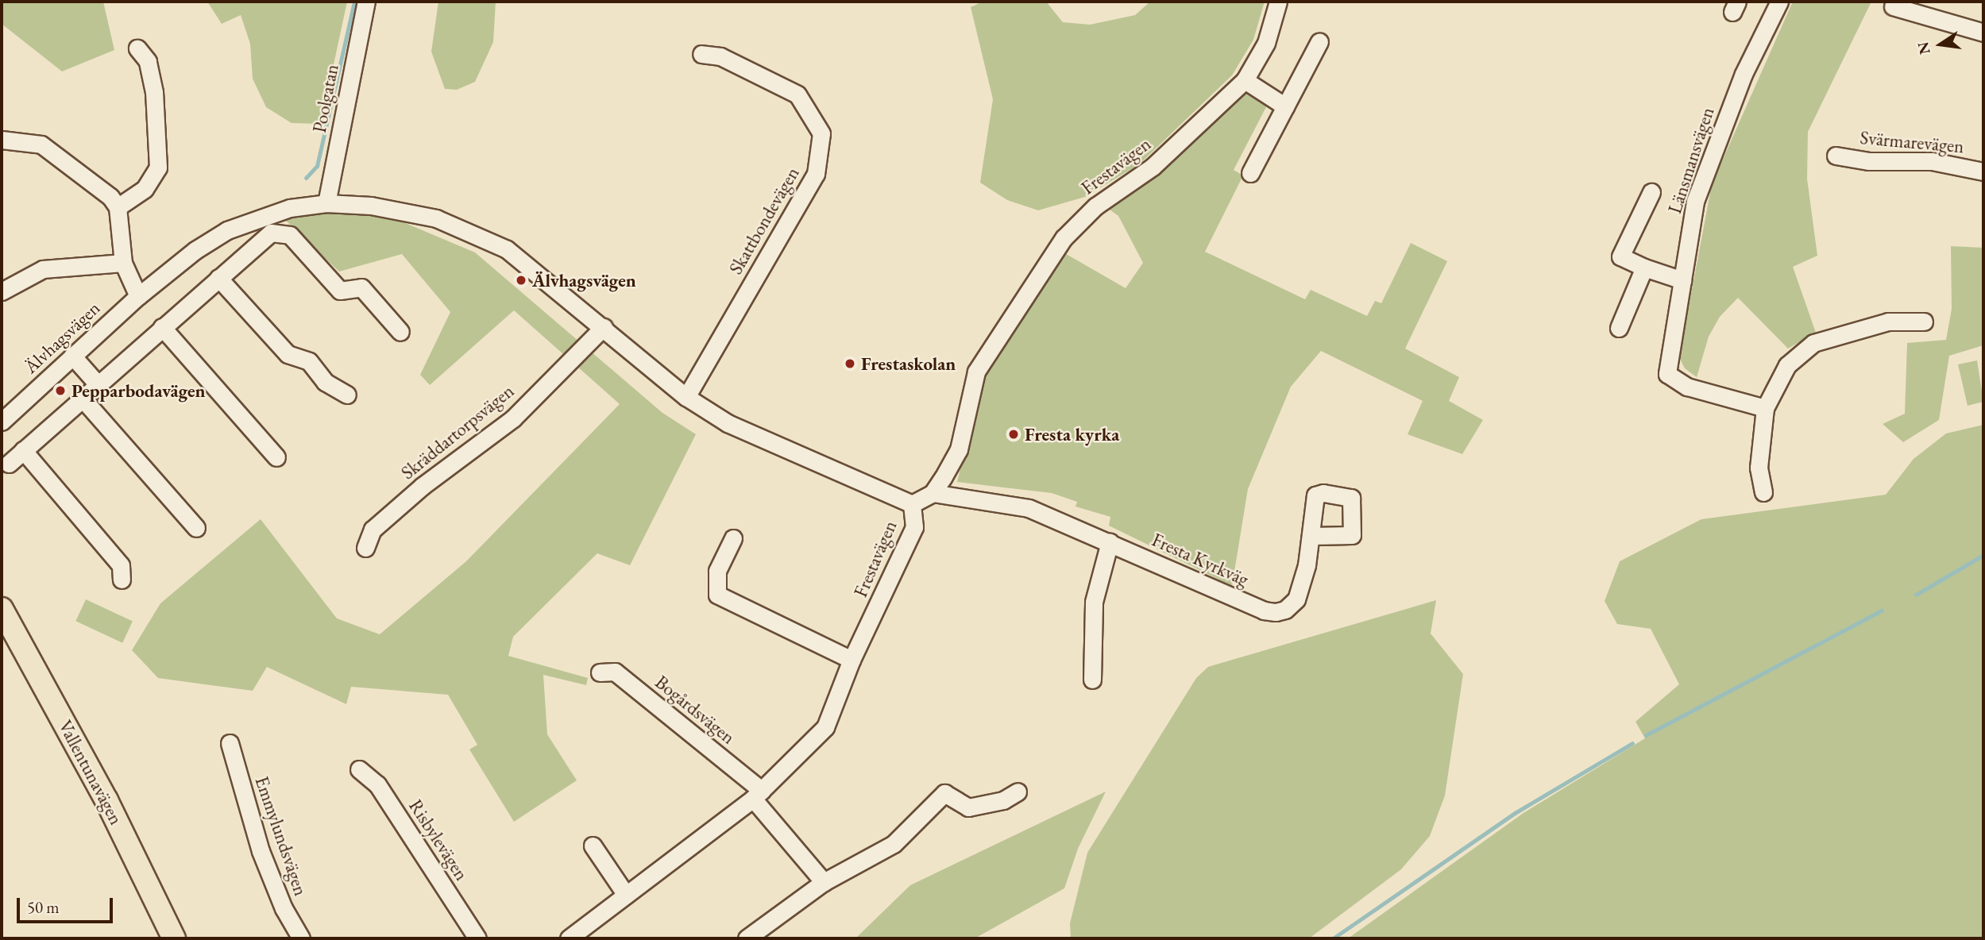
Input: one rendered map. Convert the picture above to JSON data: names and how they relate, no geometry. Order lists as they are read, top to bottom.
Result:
{
  "streets": {
    "main road": ["Vallentunavägen"],
    "street": [
      "Poolgatan",
      "Svärmarevägen",
      "Länsmansvägen",
      "Frestavägen",
      "Skattbondevägen",
      "Älvhagsvägen",
      "Skräddartorpsvägen",
      "Fresta Kyrkväg",
      "Bogårdsvägen",
      "Emmylundsvägen",
      "Risbylevägen"
    ]
  },
  "crossings": [
    ["Poolgatan", "Älvhagsvägen"],
    ["Frestavägen", "Älvhagsvägen"],
    ["Frestavägen", "Fresta Kyrkväg"],
    ["Frestavägen", "Bogårdsvägen"],
    ["Skattbondevägen", "Älvhagsvägen"],
    ["Älvhagsvägen", "Skräddartorpsvägen"]
  ],
  "places": [
    "Älvhagsvägen",
    "Frestaskolan",
    "Pepparbodavägen",
    "Fresta kyrka"
  ],
  "scale_bar": "50 m",
  "north": "left"
}
